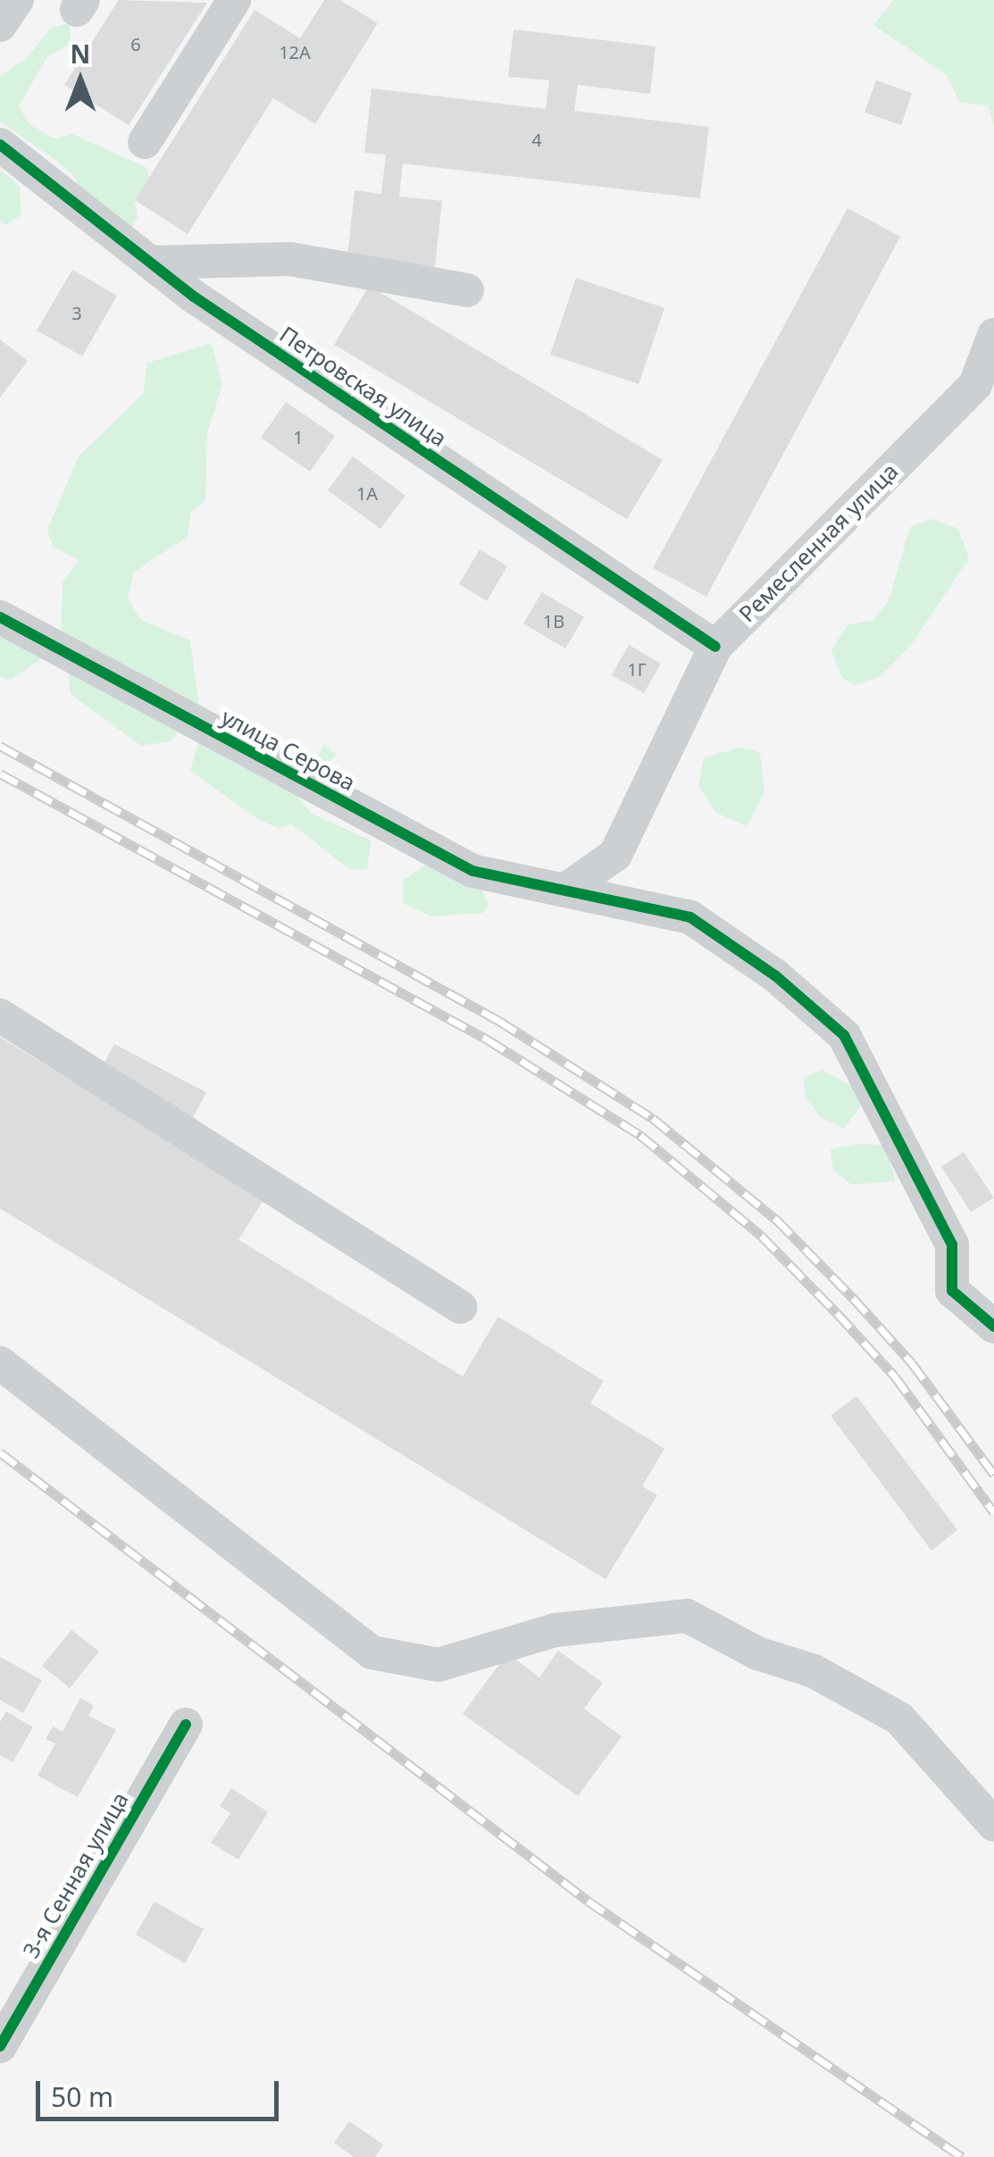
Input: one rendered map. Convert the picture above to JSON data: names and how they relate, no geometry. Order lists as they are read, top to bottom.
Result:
{
  "streets": {
    "street": [
      "Петровская улица",
      "Ремесленная улица",
      "улица Серова",
      "3-я Сенная улица"
    ]
  },
  "crossings": [
    ["Петровская улица", "Ремесленная улица"],
    ["Ремесленная улица", "улица Серова"]
  ],
  "house_numbers": [
    "6",
    "12А",
    "4",
    "3",
    "1",
    "1А",
    "1В",
    "1Г"
  ],
  "scale_bar": "50 m",
  "north": "top"
}
